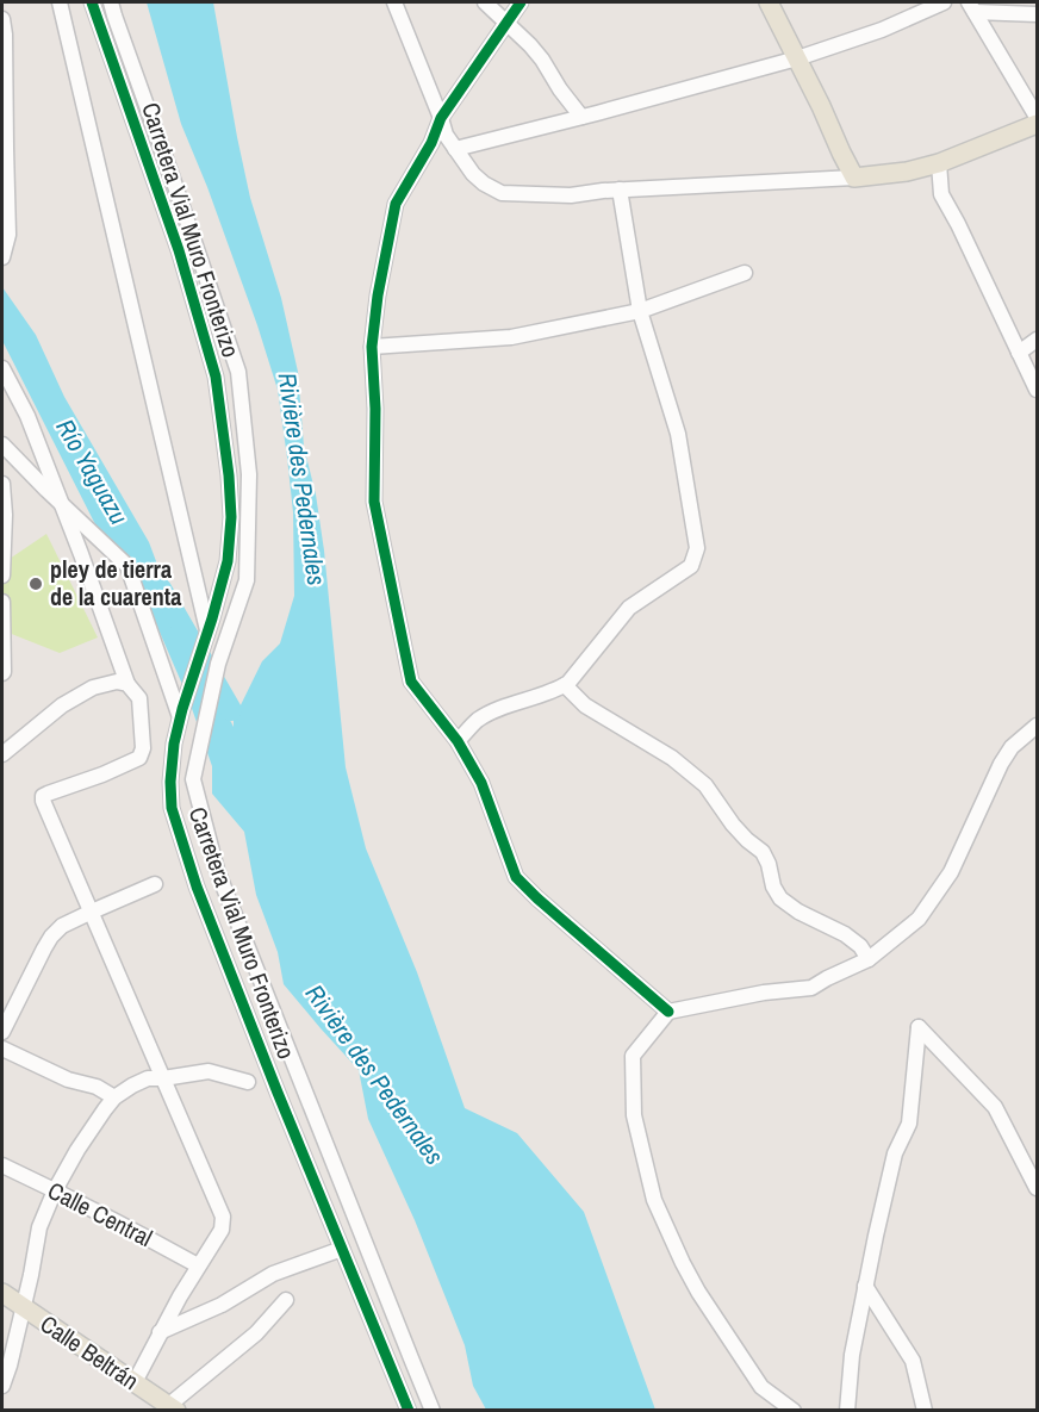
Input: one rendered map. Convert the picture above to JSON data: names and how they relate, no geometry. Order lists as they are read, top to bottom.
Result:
{
  "streets": {
    "main road": ["Calle Beltrán"],
    "street": ["Carretera Vial Muro Fronterizo", "Calle Central"]
  },
  "water": ["Río Yaguazu", "Rivière des Pedernales"],
  "places": ["pley de tierra de la cuarenta"]
}
